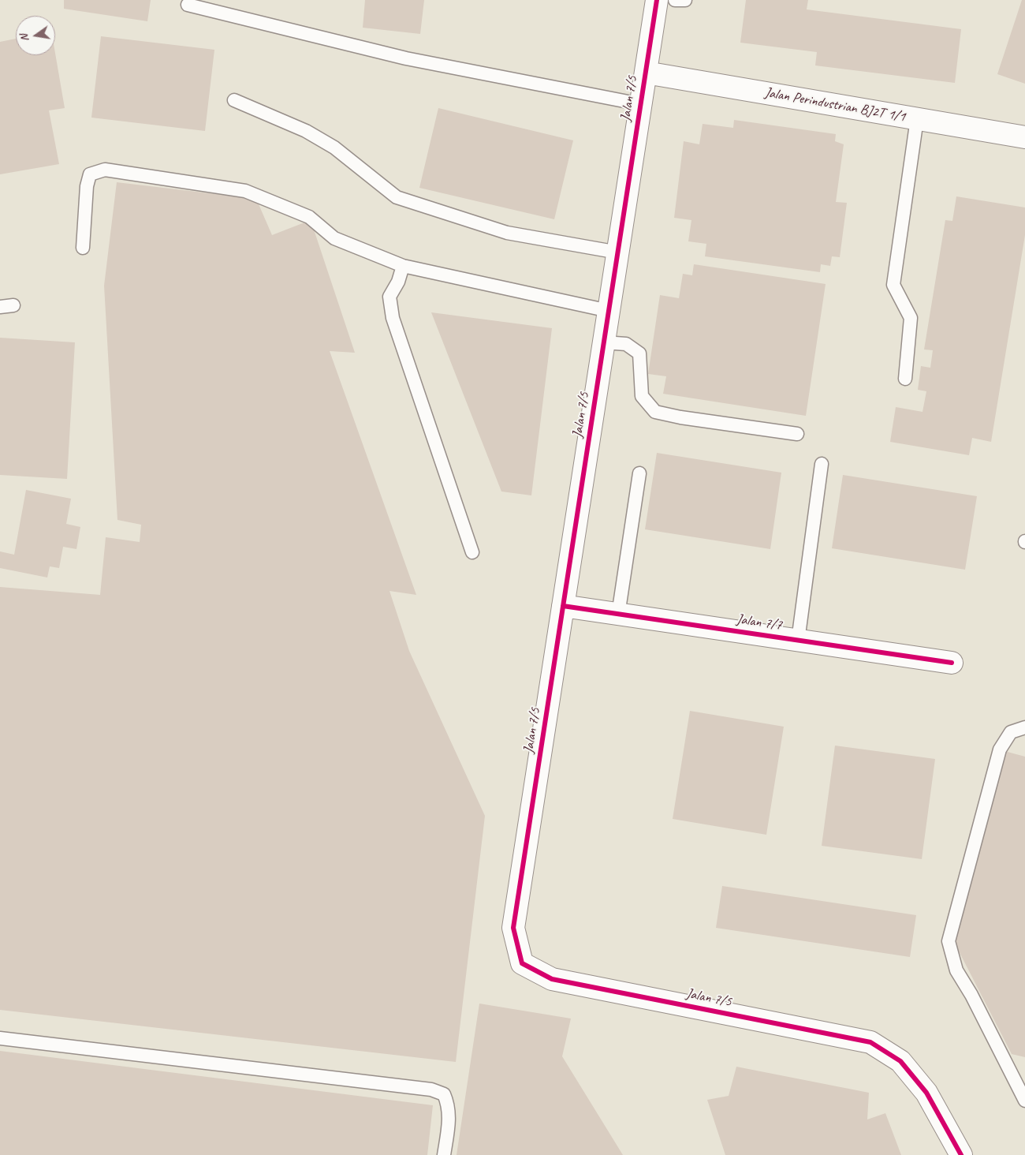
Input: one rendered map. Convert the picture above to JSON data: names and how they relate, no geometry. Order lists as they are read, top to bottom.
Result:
{
  "streets": {
    "street": ["Jalan 7/5", "Jalan Perindustrian BJ2T 1/1", "Jalan 7/7"]
  },
  "crossings": [
    ["Jalan 7/5", "Jalan Perindustrian BJ2T 1/1"],
    ["Jalan 7/5", "Jalan 7/7"]
  ],
  "north": "left"
}
